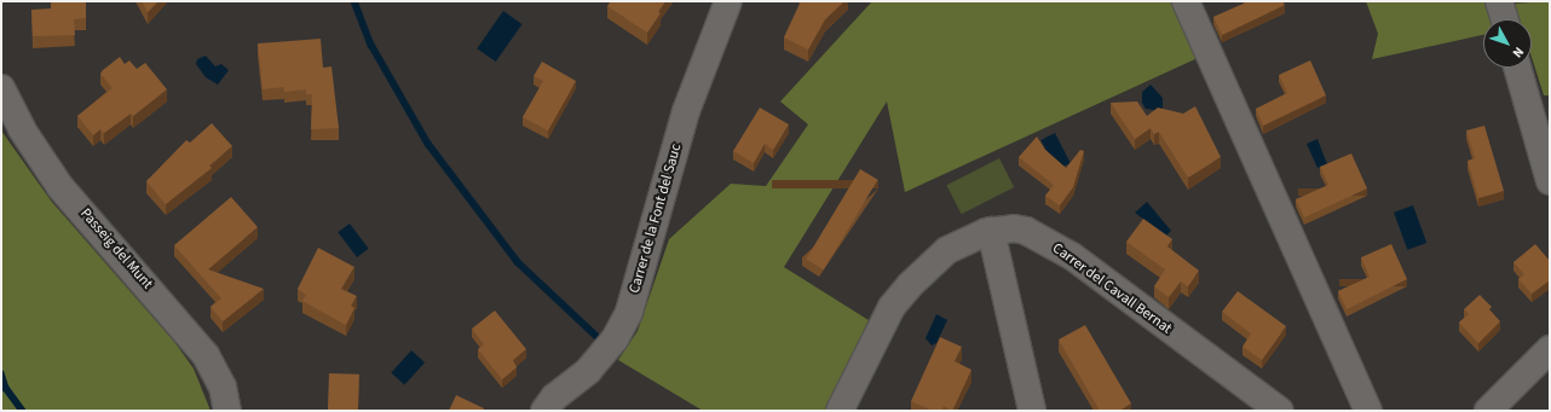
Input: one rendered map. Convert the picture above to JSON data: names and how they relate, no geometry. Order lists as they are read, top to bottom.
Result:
{
  "streets": {
    "street": ["Carrer de la Font del Sauc", "Passeig del Munt", "Carrer del Cavall Bernat"]
  },
  "north": "bottom right"
}
